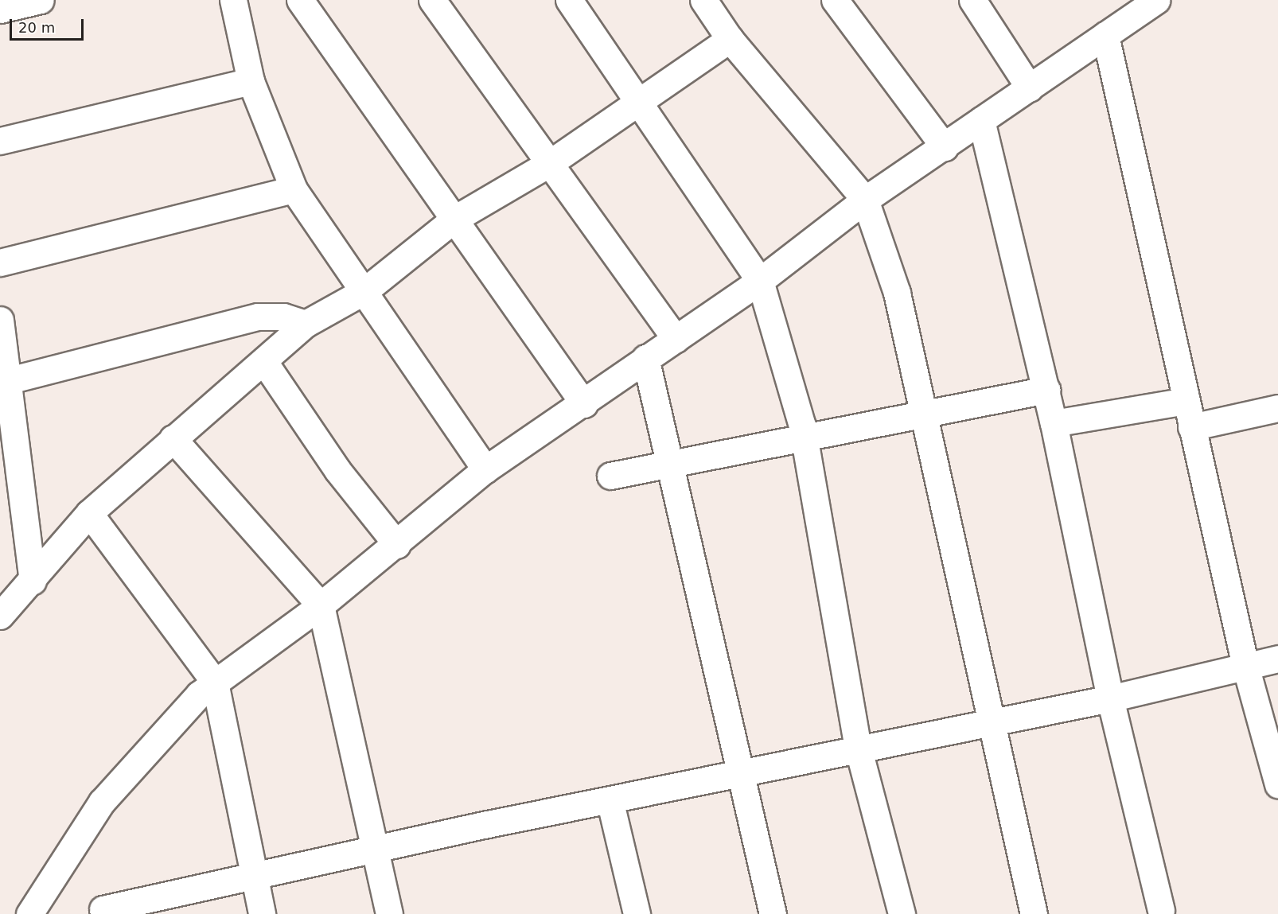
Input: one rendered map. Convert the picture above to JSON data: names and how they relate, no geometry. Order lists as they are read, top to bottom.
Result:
{
  "scale_bar": "20 m"
}
